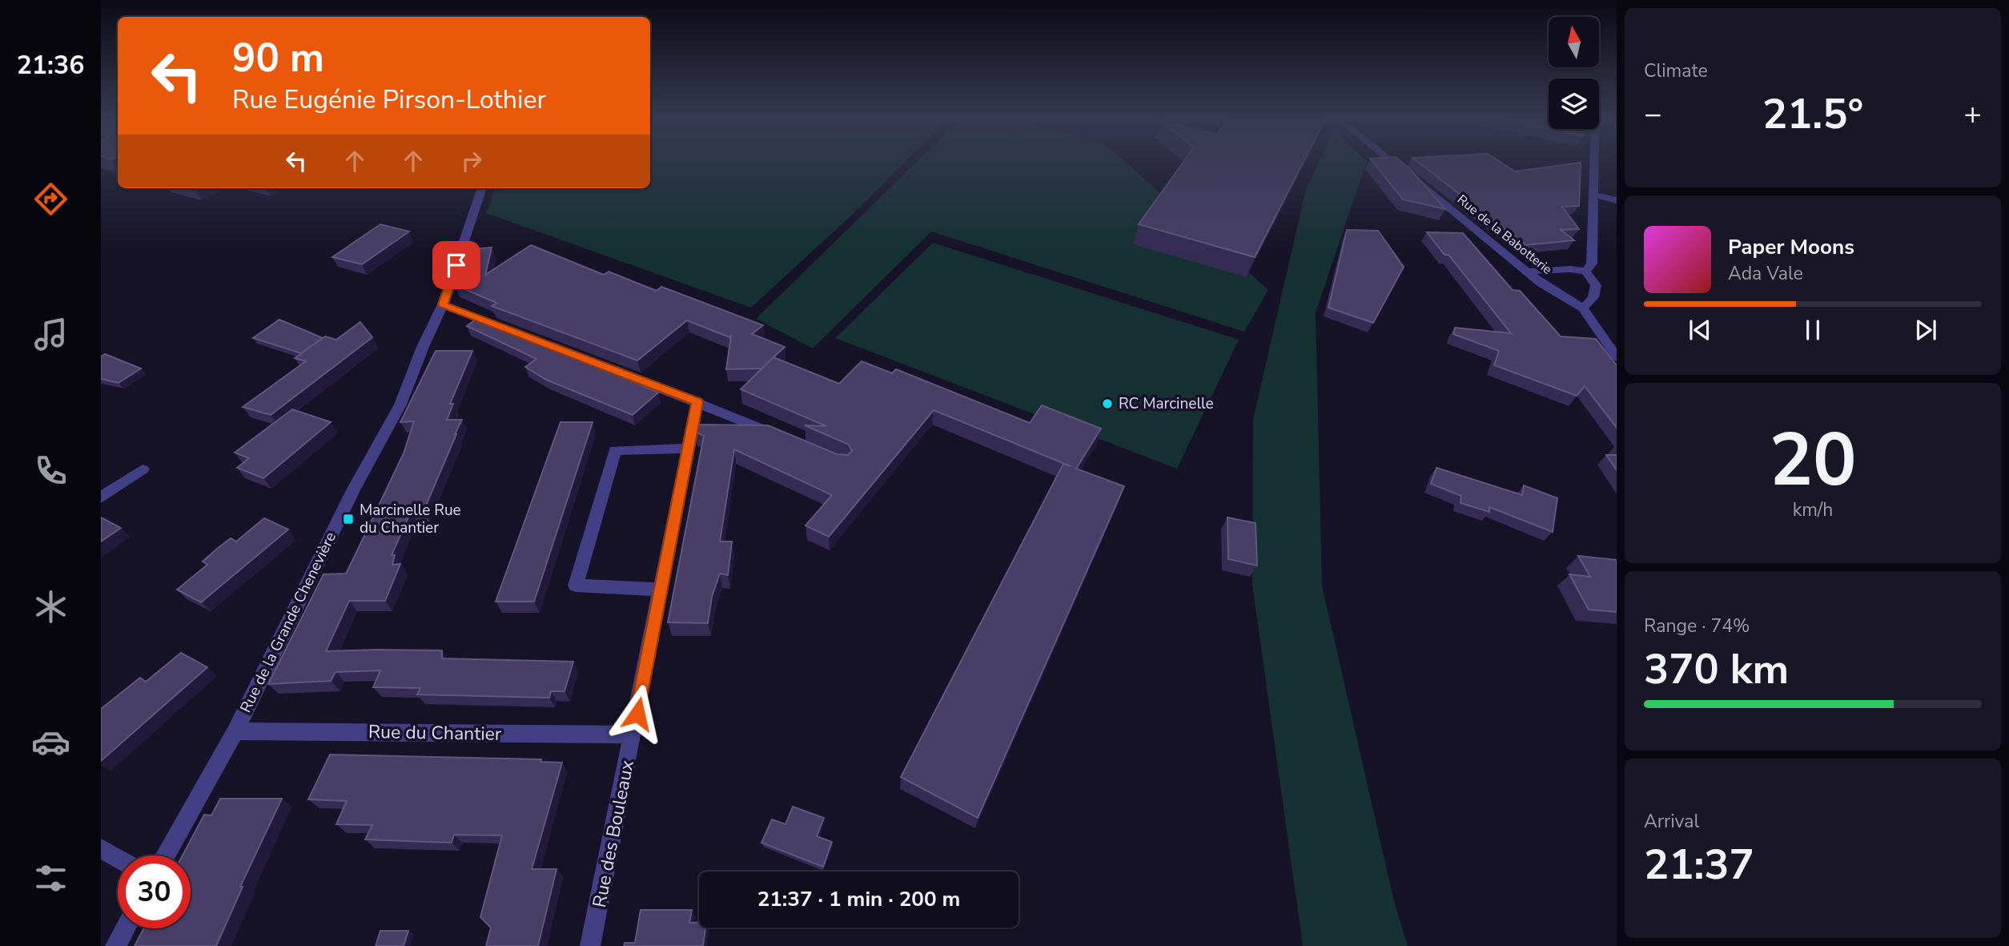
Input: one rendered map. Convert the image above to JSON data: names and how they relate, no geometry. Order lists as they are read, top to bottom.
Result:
{
  "streets": {
    "street": [
      "Rue de la Babotterie",
      "Rue de la Grande Chenevière",
      "Rue du Chantier",
      "Rue des Bouleaux"
    ]
  },
  "crossings": [
    ["Rue de la Grande Chenevière", "Rue du Chantier"],
    ["Rue du Chantier", "Rue des Bouleaux"]
  ],
  "places": {
    "other": ["RC Marcinelle"],
    "transit": ["Marcinelle Rue du Chantier"]
  },
  "north": "top",
  "page": {
    "tabs": "21:36",
    "tile": [
      "Climate",
      ["20", "km/h"],
      ["Range · 74%", "370 km"],
      ["Arrival", "21:37"]
    ],
    "turn": ["90 m", "Rue Eugénie Pirson-Lothier"],
    "heat": ["−", "21.5°", "+"],
    "song": ["Paper Moons", "Ada Vale"],
    "limit": "30",
    "trip": "21:37 · 1 min · 200 m"
  }
}
